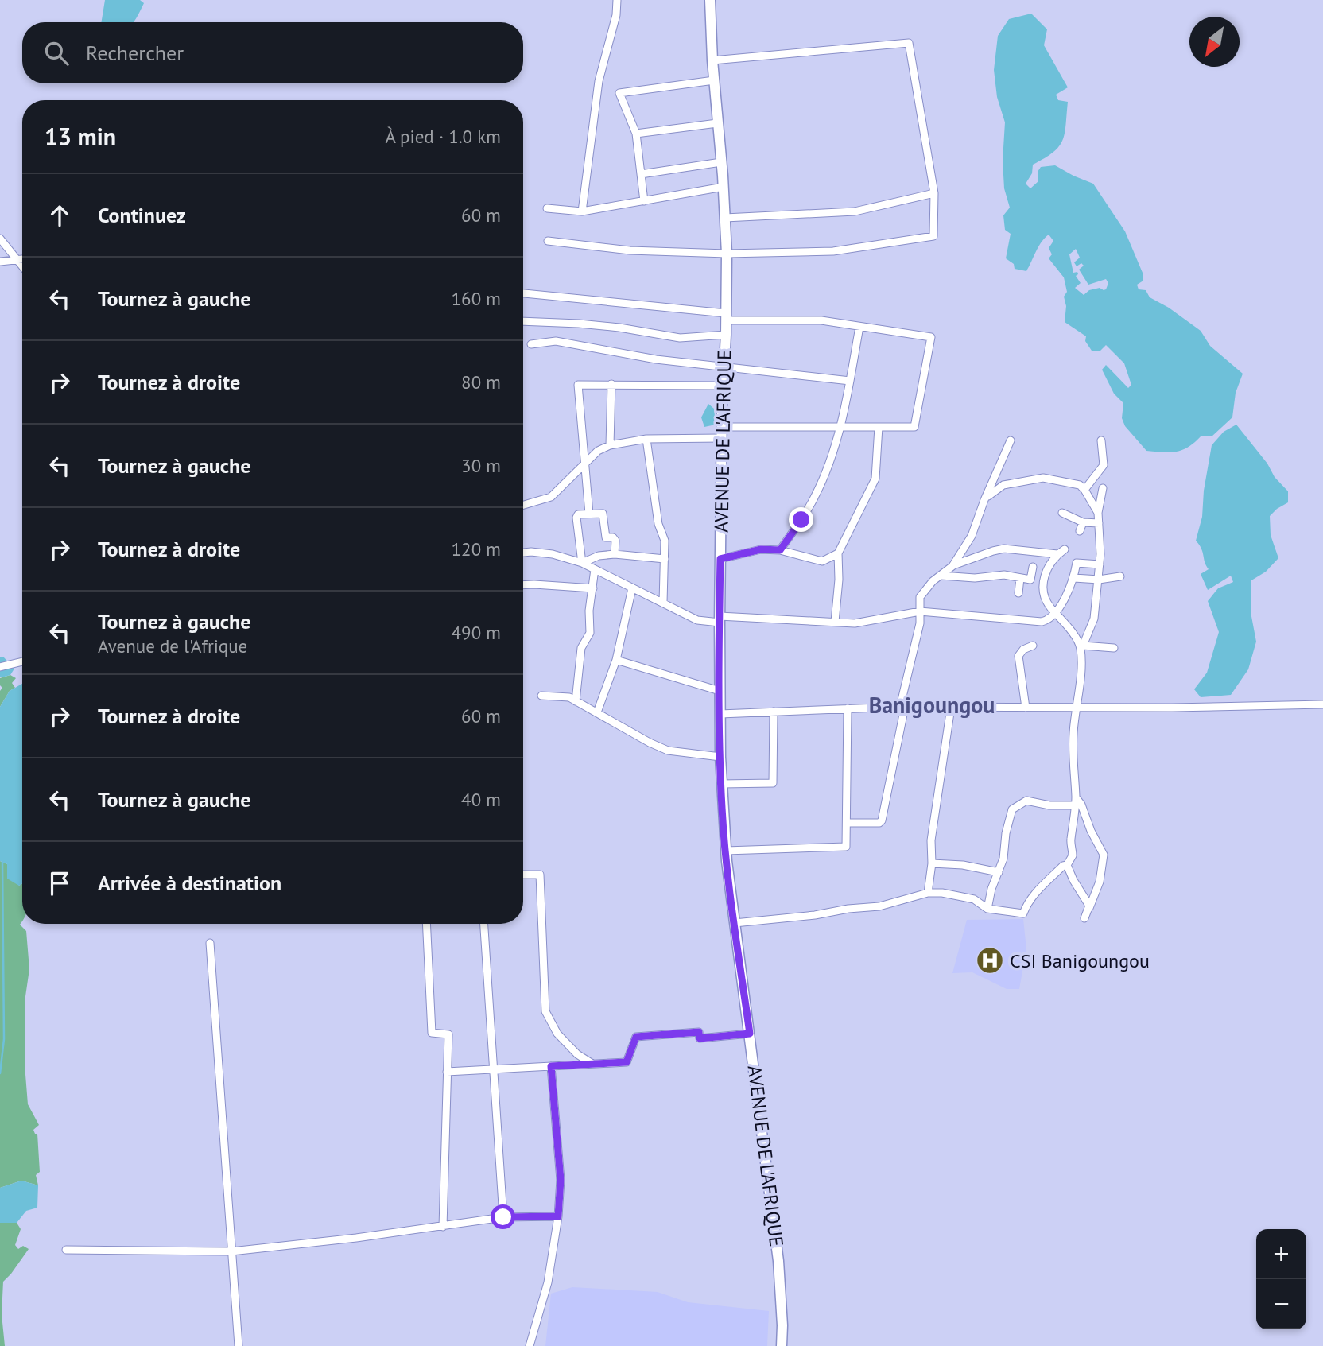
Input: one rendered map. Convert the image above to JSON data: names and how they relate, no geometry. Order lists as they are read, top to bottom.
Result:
{
  "streets": {
    "main road": ["AVENUE DE L'AFRIQUE"]
  },
  "districts": ["Banigoungou"],
  "places": {
    "hospital": ["CSI Banigoungou"]
  },
  "north": "bottom left",
  "page": {
    "search": "Rechercher",
    "heading": ["13 min", "À pied · 1.0 km"],
    "list": [
      ["Continuez", "60 m"],
      ["Tournez à gauche", "160 m"],
      ["Tournez à droite", "80 m"],
      ["Tournez à gauche", "30 m"],
      ["Tournez à droite", "120 m"],
      ["Tournez à gauche", "Avenue de l'Afrique", "490 m"],
      ["Tournez à droite", "60 m"],
      ["Tournez à gauche", "40 m"],
      "Arrivée à destination"
    ],
    "map_buttons": ["+", "−"]
  }
}
